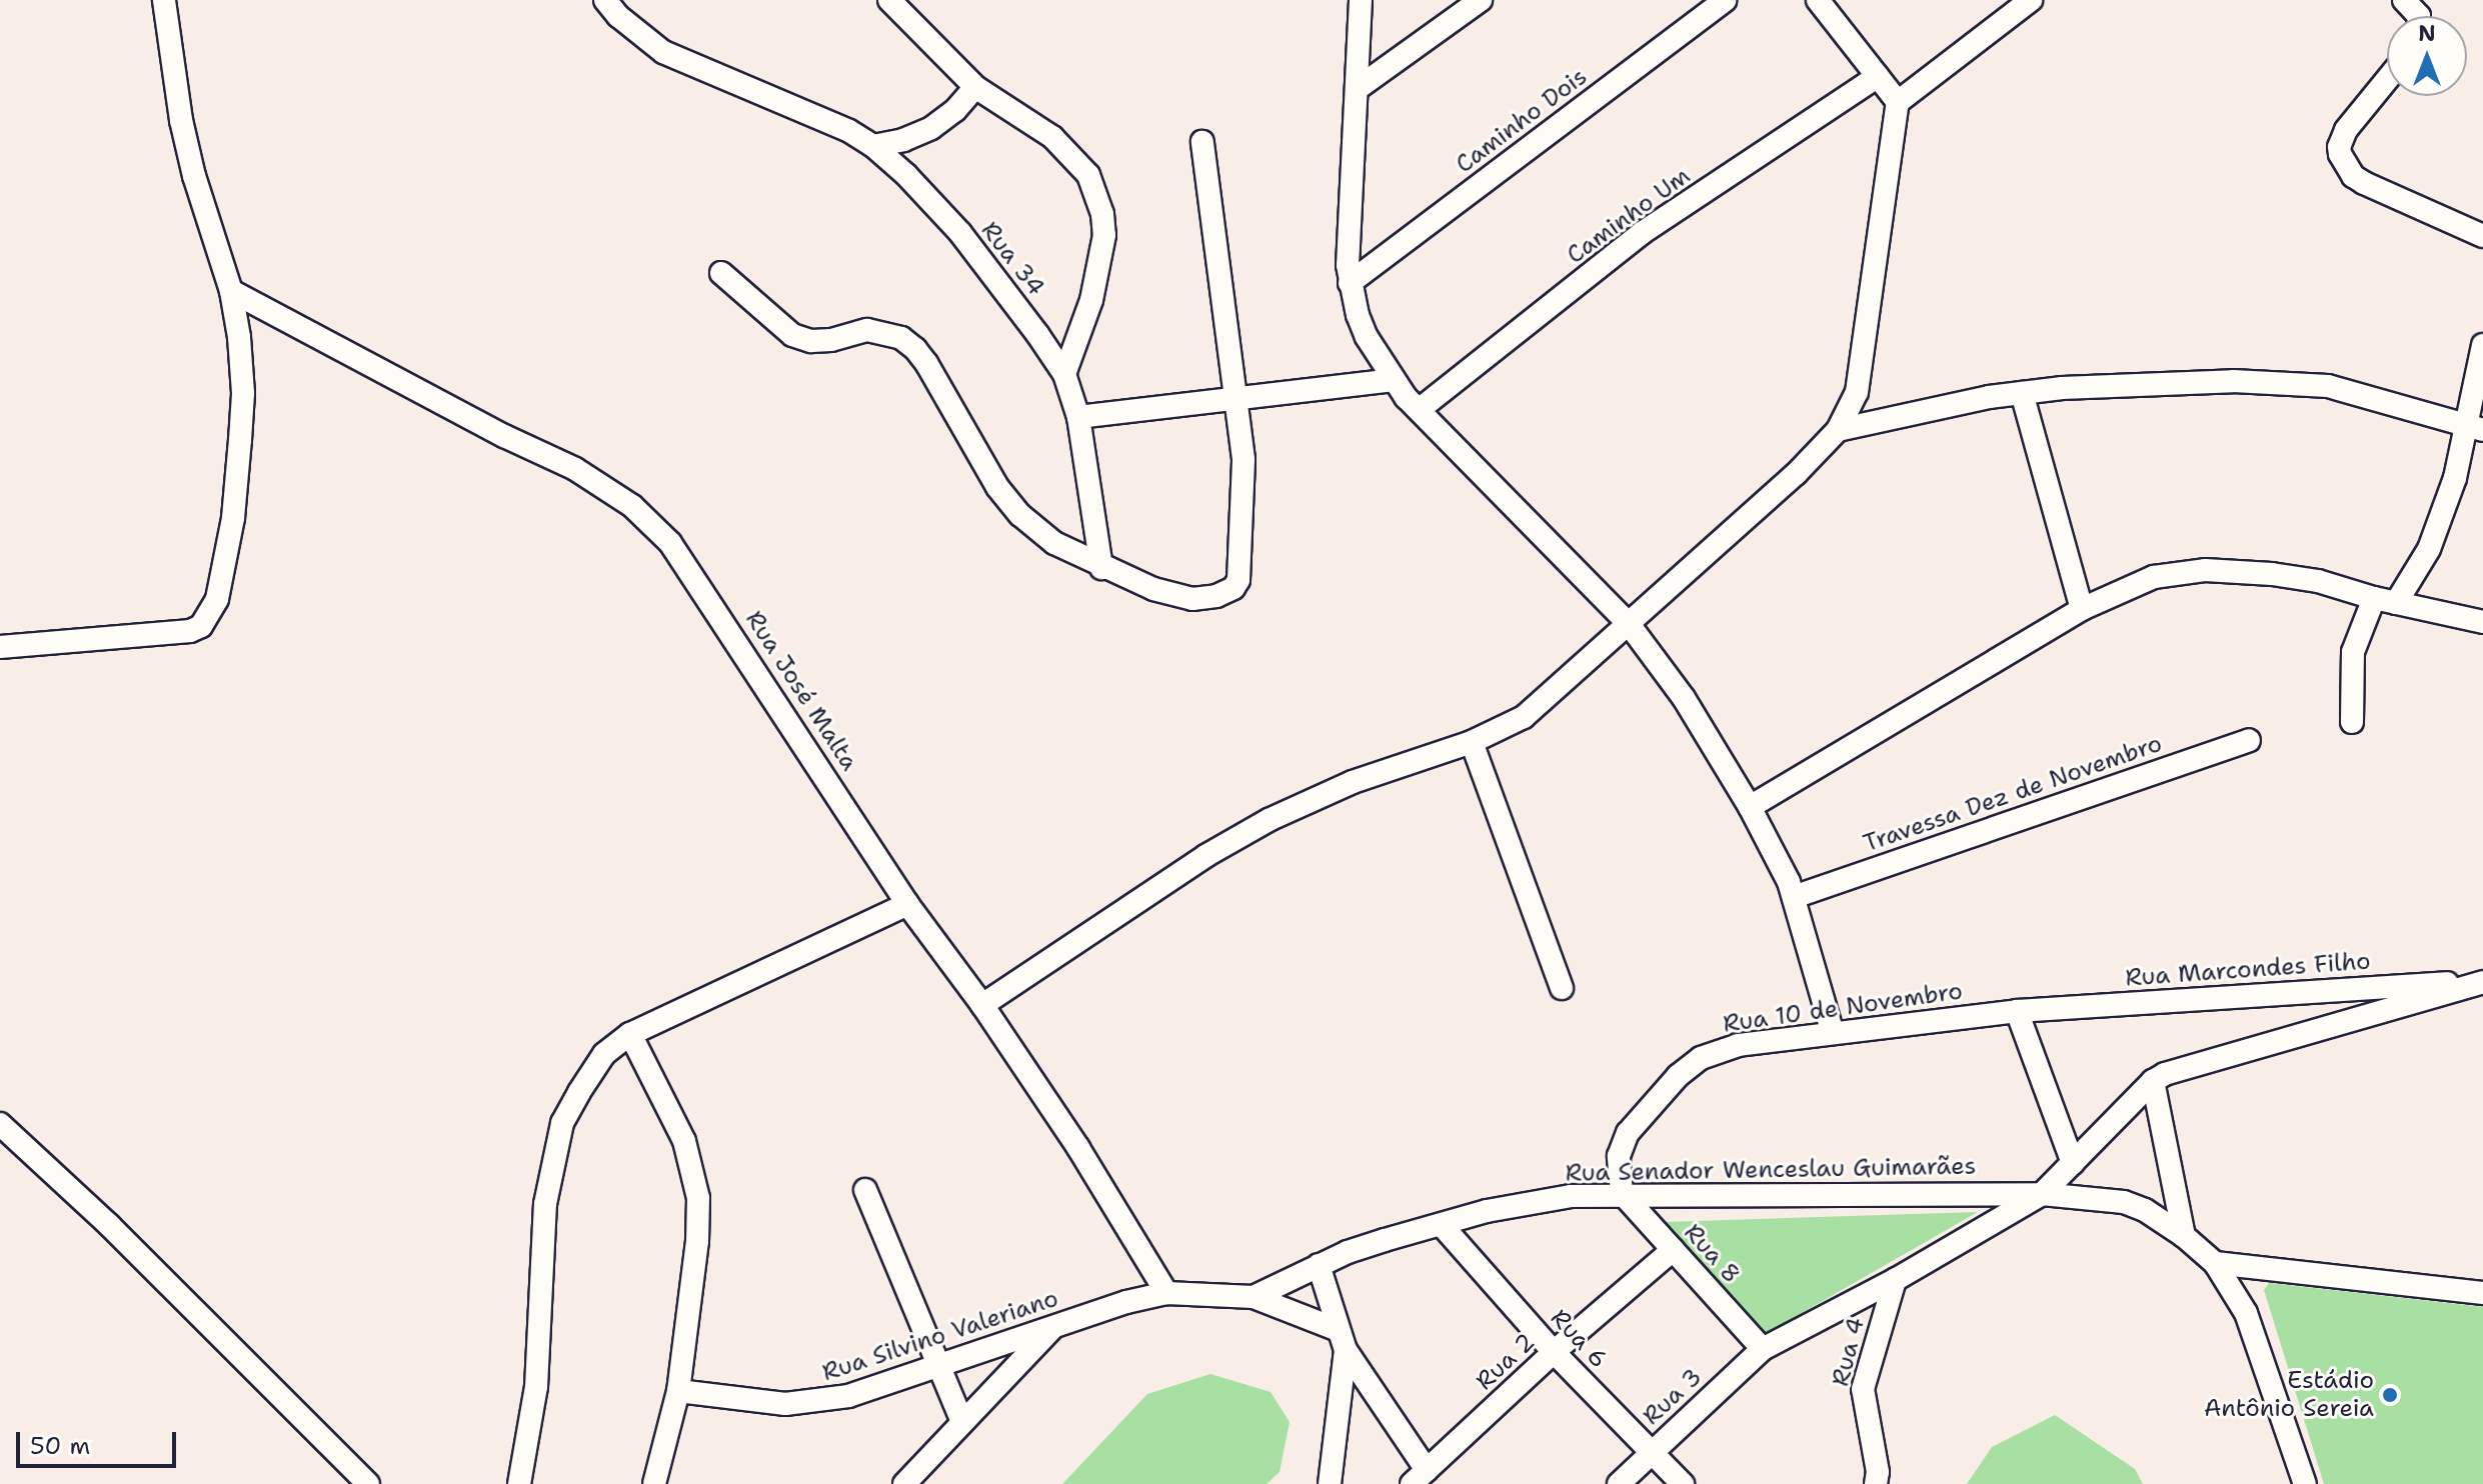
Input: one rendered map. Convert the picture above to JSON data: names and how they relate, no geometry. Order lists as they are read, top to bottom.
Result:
{
  "streets": {
    "street": [
      "Caminho Dois",
      "Caminho Um",
      "Rua 34",
      "Rua José Malta",
      "Travessa Dez de Novembro",
      "Rua Marcondes Filho",
      "Rua 10 de Novembro",
      "Rua Senador Wenceslau Guimarães",
      "Rua 8",
      "Rua Silvino Valeriano",
      "Rua 6",
      "Rua 4",
      "Rua 2",
      "Rua 3"
    ]
  },
  "crossings": [
    ["Rua José Malta", "Rua Silvino Valeriano"],
    ["Rua Marcondes Filho", "Rua 10 de Novembro"],
    ["Rua 10 de Novembro", "Rua Senador Wenceslau Guimarães"],
    ["Rua 10 de Novembro", "Rua 8"],
    ["Rua Senador Wenceslau Guimarães", "Rua 8"],
    ["Rua Senador Wenceslau Guimarães", "Rua Silvino Valeriano"],
    ["Rua Senador Wenceslau Guimarães", "Rua 6"],
    ["Rua Senador Wenceslau Guimarães", "Rua 3"],
    ["Rua 8", "Rua 2"],
    ["Rua 8", "Rua 3"],
    ["Rua 6", "Rua 2"],
    ["Rua 6", "Rua 3"],
    ["Rua 4", "Rua 3"]
  ],
  "places": ["Estádio Antônio Sereia"],
  "scale_bar": "50 m",
  "north": "top"
}
